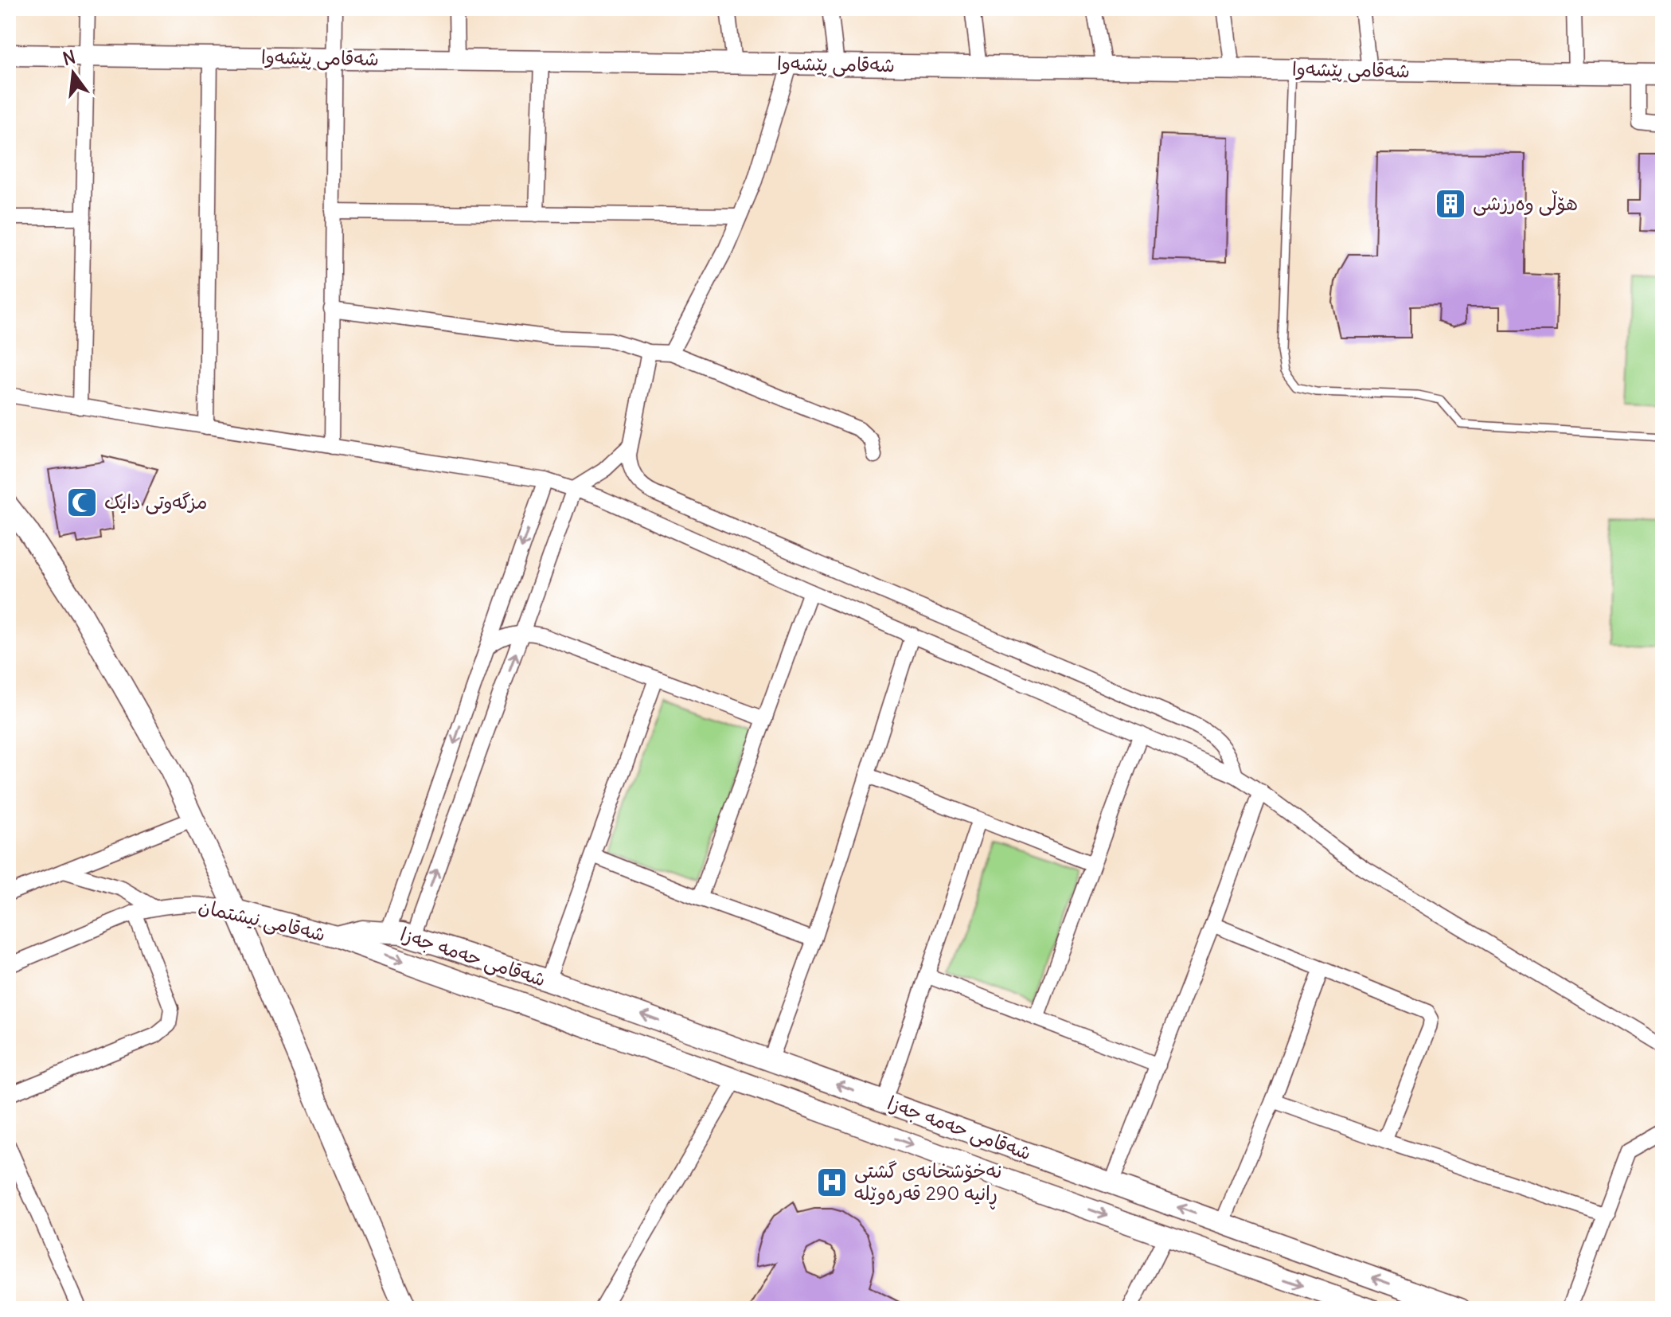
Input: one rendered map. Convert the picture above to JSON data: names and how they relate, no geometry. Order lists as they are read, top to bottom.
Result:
{
  "streets": {
    "street": ["شەقامی پێشەوا", "شەقامی نیشتمان", "شەقامی حەمە جەزا"]
  },
  "crossings": [
    ["شەقامی نیشتمان", "شەقامی حەمە جەزا"]
  ],
  "places": {
    "building": ["هۆڵی وەرزشی"],
    "mosque": ["مزگەوتی دایک"],
    "hospital": ["نەخۆشخانەی گشتی ڕانیە 290 قەرەوێلە"]
  },
  "north": "top"
}
